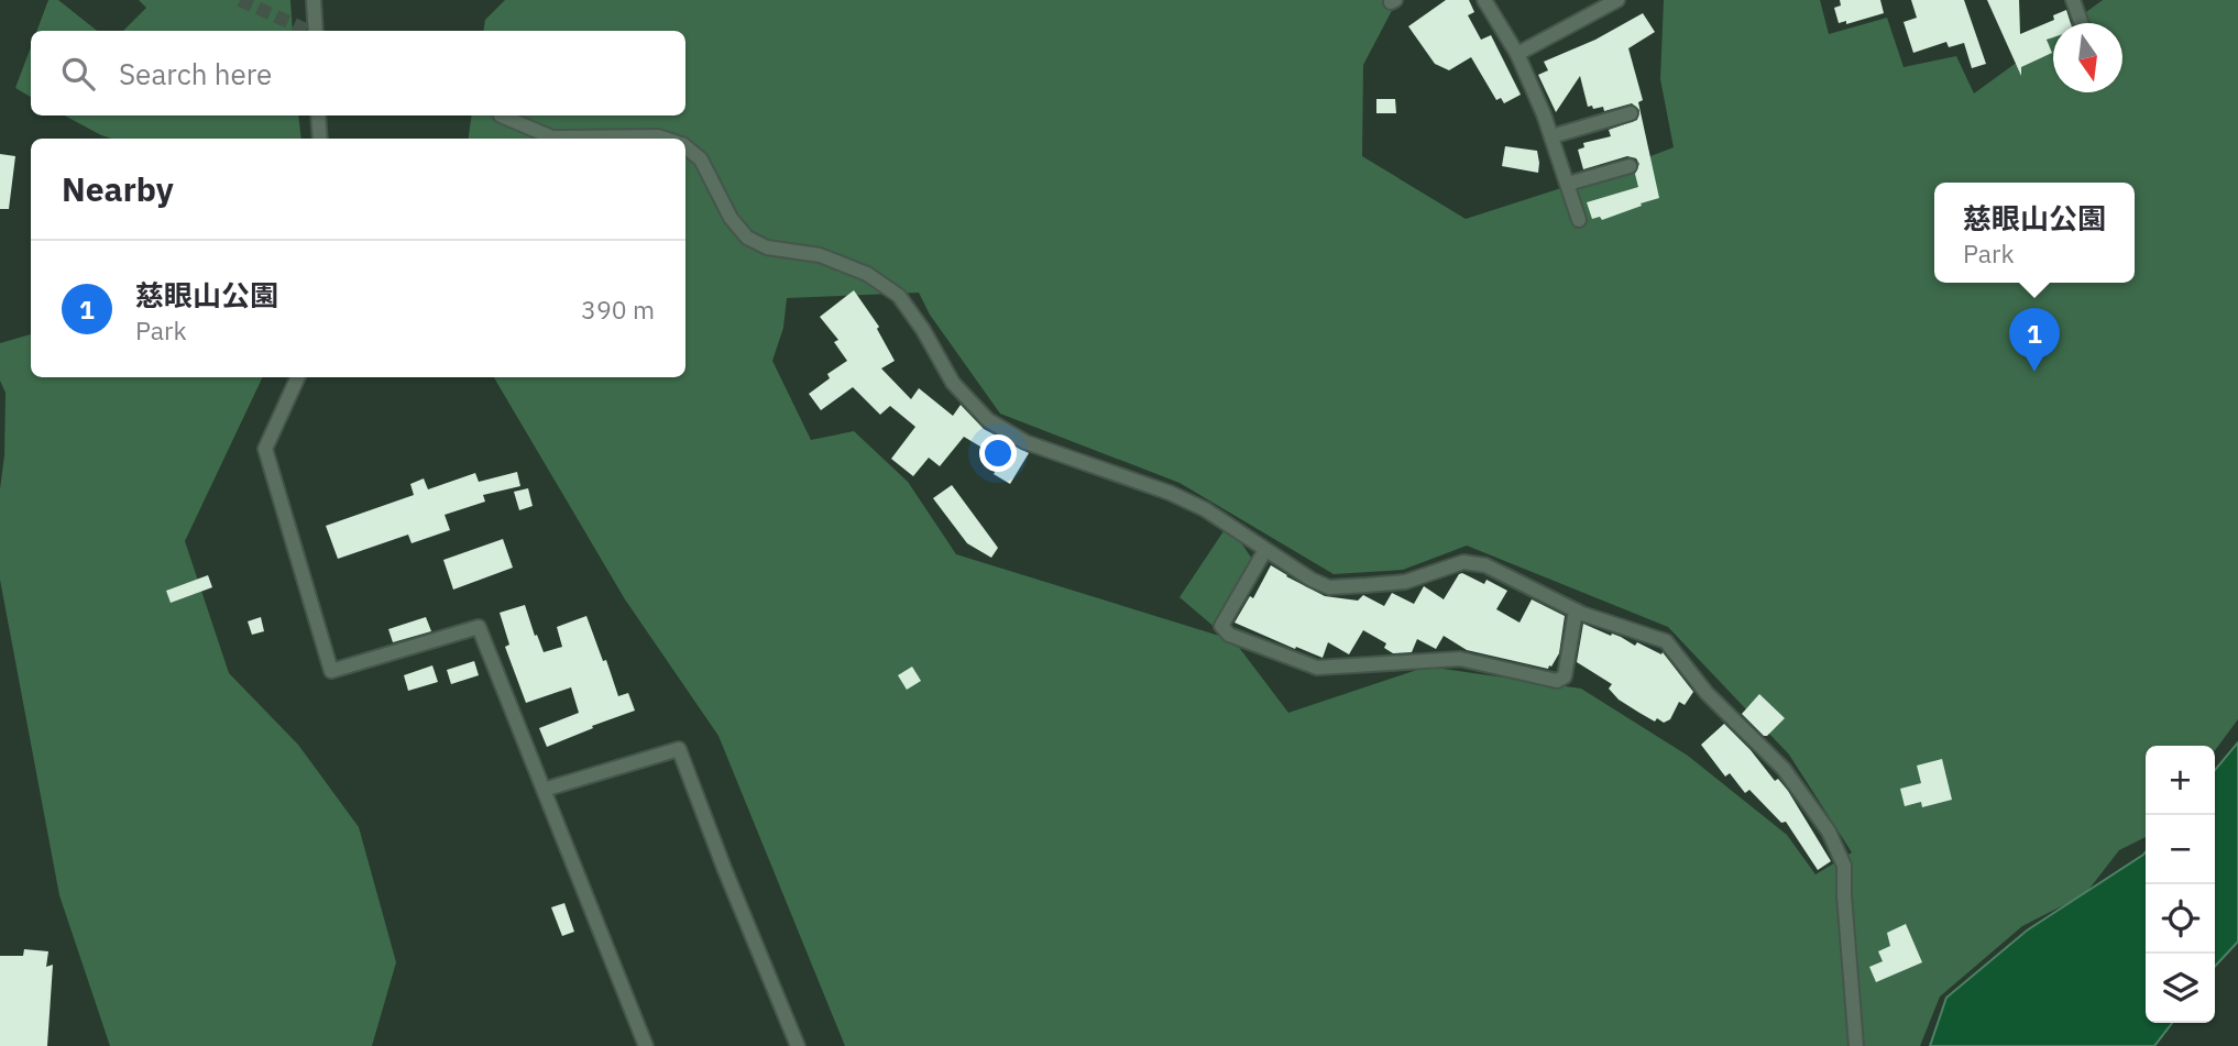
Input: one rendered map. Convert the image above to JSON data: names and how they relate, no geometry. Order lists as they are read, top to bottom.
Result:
{
  "north": "bottom",
  "page": {
    "search": "Search here",
    "heading": "Nearby",
    "popup": ["慈眼山公園", "Park"],
    "list": [
      {
        "mark": "1",
        "name": "慈眼山公園",
        "note": "Park",
        "value": "390 m"
      }
    ],
    "pins": "1",
    "map_buttons": ["+", "−"]
  }
}
